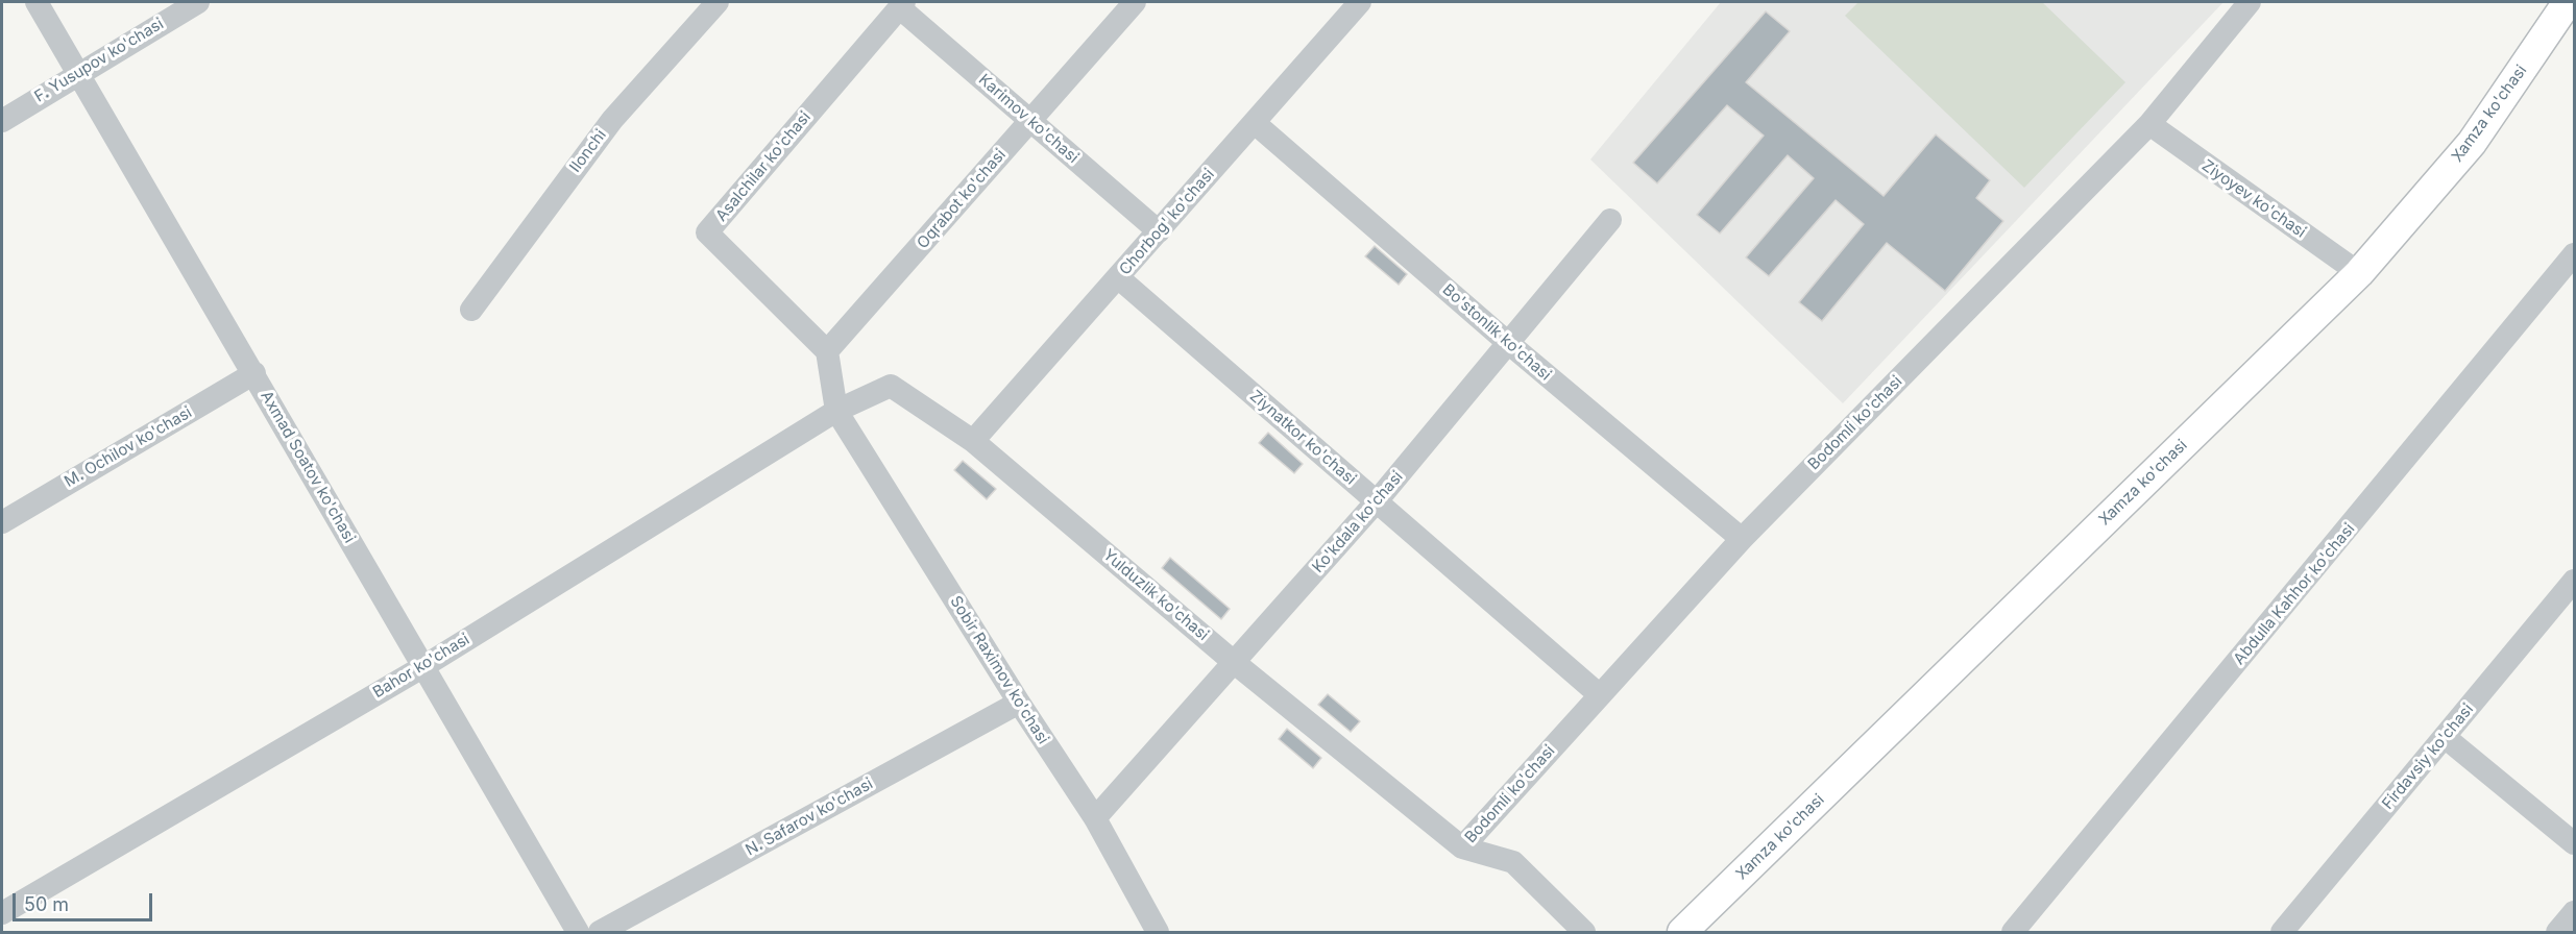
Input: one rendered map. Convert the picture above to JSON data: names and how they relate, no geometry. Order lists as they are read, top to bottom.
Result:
{
  "streets": {
    "main road": ["Xamza ko'chasi"],
    "street": [
      "F. Yusupov ko'chasi",
      "Karimov ko'chasi",
      "Ilonchi",
      "Asalchilar ko'chasi",
      "Oqrabot ko'chasi",
      "Ziyoyev ko'chasi",
      "Chorbog' ko'chasi",
      "Bo'stonlik ko'chasi",
      "Bodomli ko'chasi",
      "Ziynatkor ko'chasi",
      "M. Ochilov ko'chasi",
      "Axmad Soatov ko'chasi",
      "Ko'kdala ko'chasi",
      "Abdulla Kahhor ko'chasi",
      "Yulduzlik ko'chasi",
      "Bahor ko'chasi",
      "Sobir Raximov ko'chasi",
      "Firdavsiy ko'chasi",
      "N. Safarov ko'chasi"
    ]
  },
  "crossings": [
    ["F. Yusupov ko'chasi", "Axmad Soatov ko'chasi"],
    ["Xamza ko'chasi", "Ziyoyev ko'chasi"],
    ["Karimov ko'chasi", "Asalchilar ko'chasi"],
    ["Karimov ko'chasi", "Oqrabot ko'chasi"],
    ["Karimov ko'chasi", "Chorbog' ko'chasi"],
    ["Asalchilar ko'chasi", "Oqrabot ko'chasi"],
    ["Ziyoyev ko'chasi", "Bodomli ko'chasi"],
    ["Chorbog' ko'chasi", "Bo'stonlik ko'chasi"],
    ["Chorbog' ko'chasi", "Ziynatkor ko'chasi"],
    ["Chorbog' ko'chasi", "Yulduzlik ko'chasi"],
    ["Bo'stonlik ko'chasi", "Bodomli ko'chasi"],
    ["Bo'stonlik ko'chasi", "Ko'kdala ko'chasi"],
    ["Bodomli ko'chasi", "Ziynatkor ko'chasi"],
    ["Bodomli ko'chasi", "Yulduzlik ko'chasi"],
    ["Ziynatkor ko'chasi", "Ko'kdala ko'chasi"],
    ["M. Ochilov ko'chasi", "Axmad Soatov ko'chasi"],
    ["Axmad Soatov ko'chasi", "Bahor ko'chasi"],
    ["Ko'kdala ko'chasi", "Yulduzlik ko'chasi"],
    ["Ko'kdala ko'chasi", "Sobir Raximov ko'chasi"],
    ["Yulduzlik ko'chasi", "Bahor ko'chasi"],
    ["Yulduzlik ko'chasi", "Sobir Raximov ko'chasi"],
    ["Bahor ko'chasi", "Sobir Raximov ko'chasi"],
    ["Sobir Raximov ko'chasi", "N. Safarov ko'chasi"]
  ],
  "scale_bar": "50 m"
}
